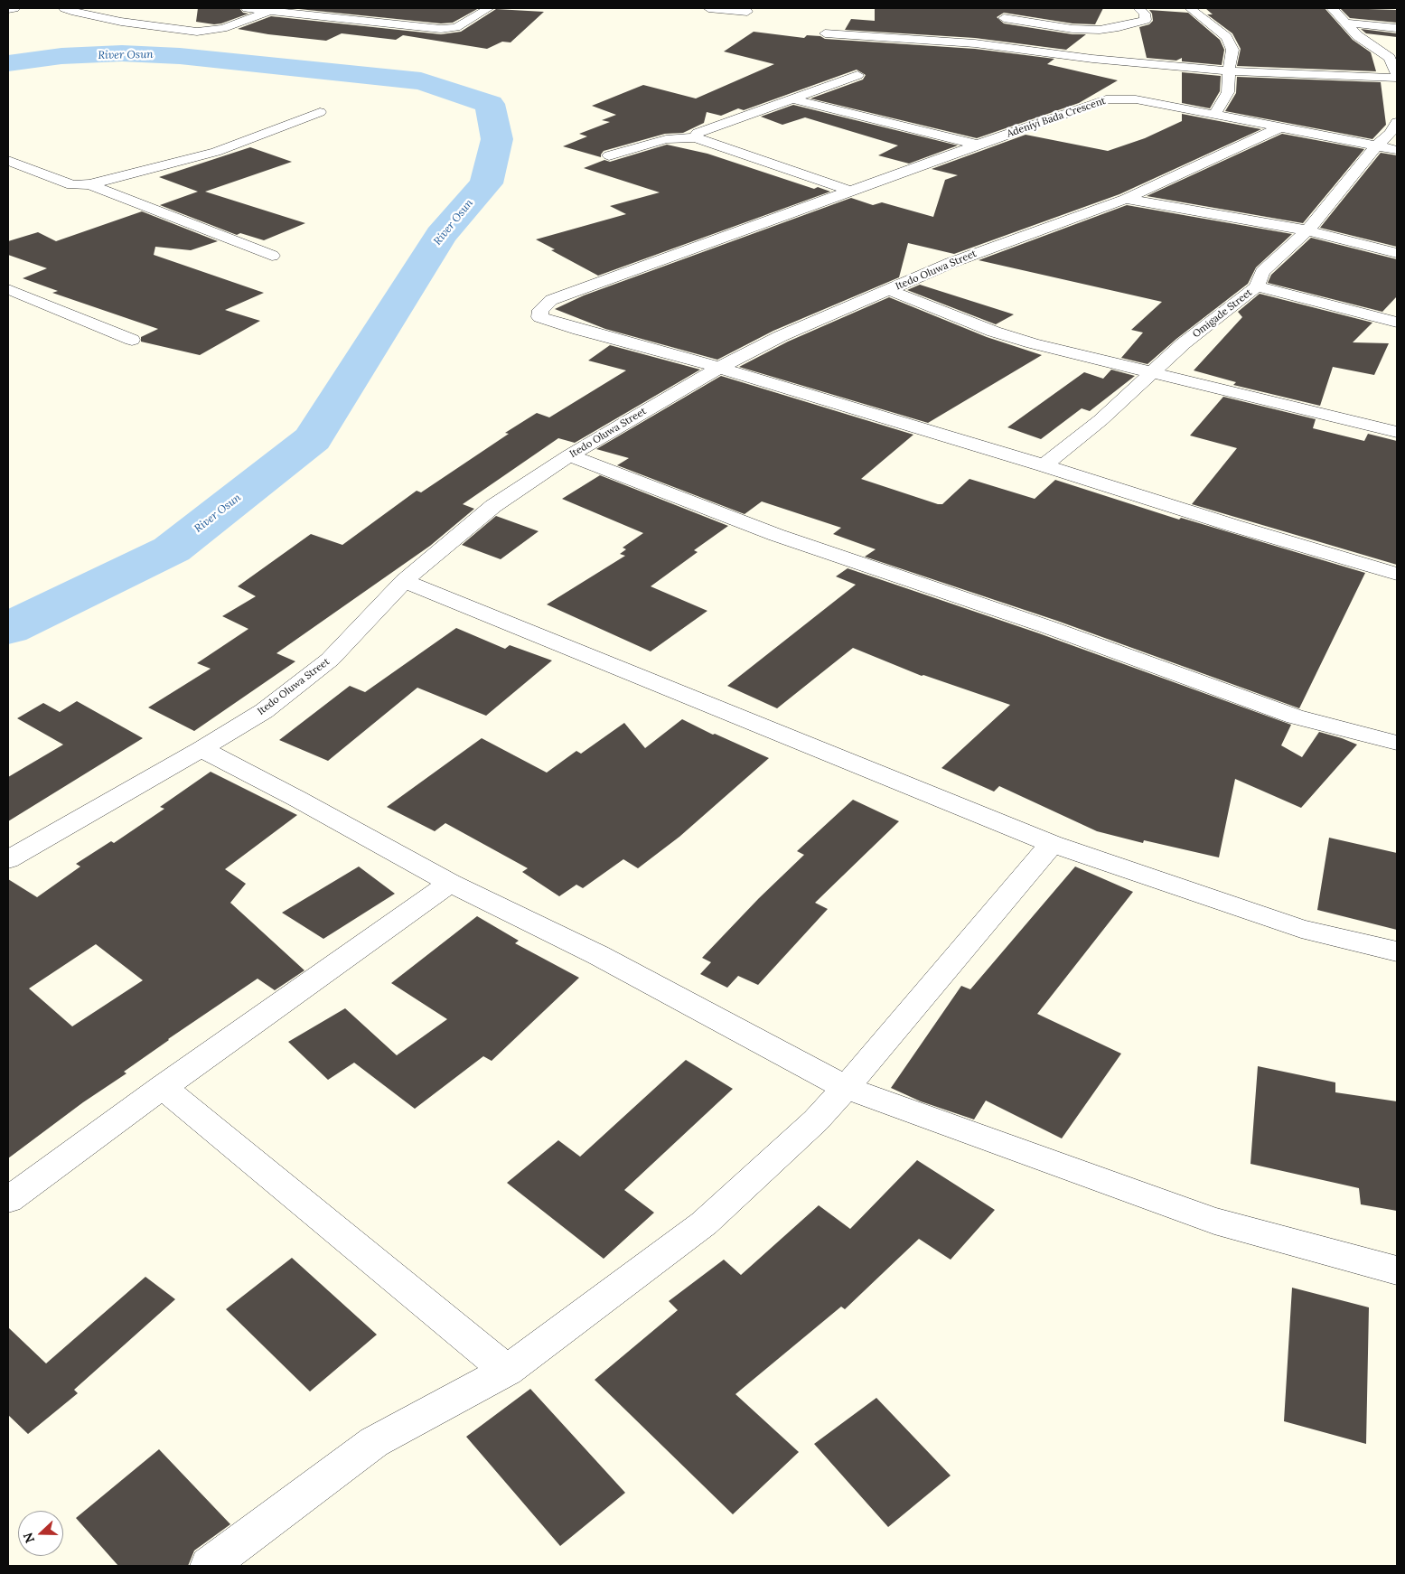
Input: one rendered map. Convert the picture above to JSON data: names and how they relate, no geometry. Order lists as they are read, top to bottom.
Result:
{
  "streets": {
    "street": ["Adeniyi Bada Crescent", "Itedo Oluwa Street", "Omigade Street"]
  },
  "crossings": [
    ["Adeniyi Bada Crescent", "Itedo Oluwa Street"],
    ["Adeniyi Bada Crescent", "Omigade Street"]
  ],
  "water": ["River Osun"],
  "north": "left"
}
